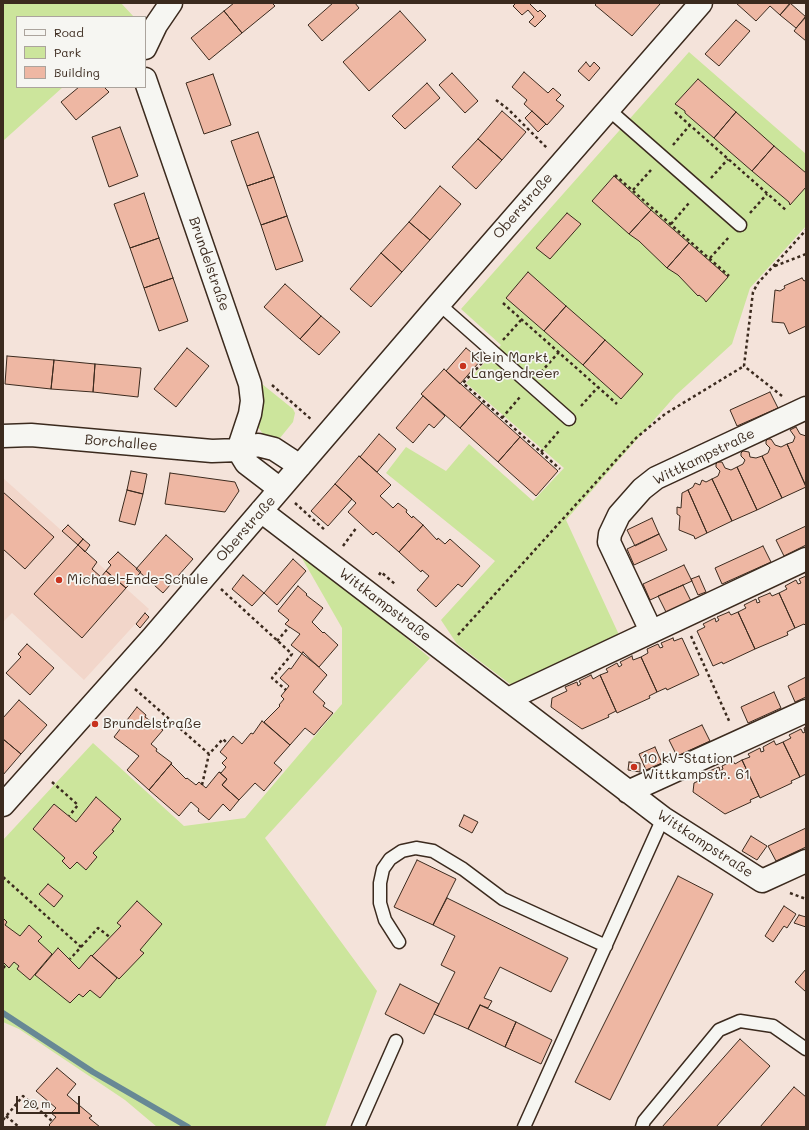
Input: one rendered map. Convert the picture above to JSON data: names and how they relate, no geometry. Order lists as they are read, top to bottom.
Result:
{
  "streets": {
    "street": [
      "Oberstraße",
      "Brundelstraße",
      "Borchallee",
      "Wittkampstraße"
    ]
  },
  "crossings": [
    ["Oberstraße", "Borchallee"],
    ["Oberstraße", "Wittkampstraße"],
    ["Brundelstraße", "Borchallee"]
  ],
  "places": [
    "Klein Markt Langendreer",
    "Michael-Ende-Schule",
    "Brundelstraße",
    "10 kV-Station Wittkampstr. 61"
  ],
  "legend": ["Road", "Park", "Building"],
  "scale_bar": "20 m"
}
